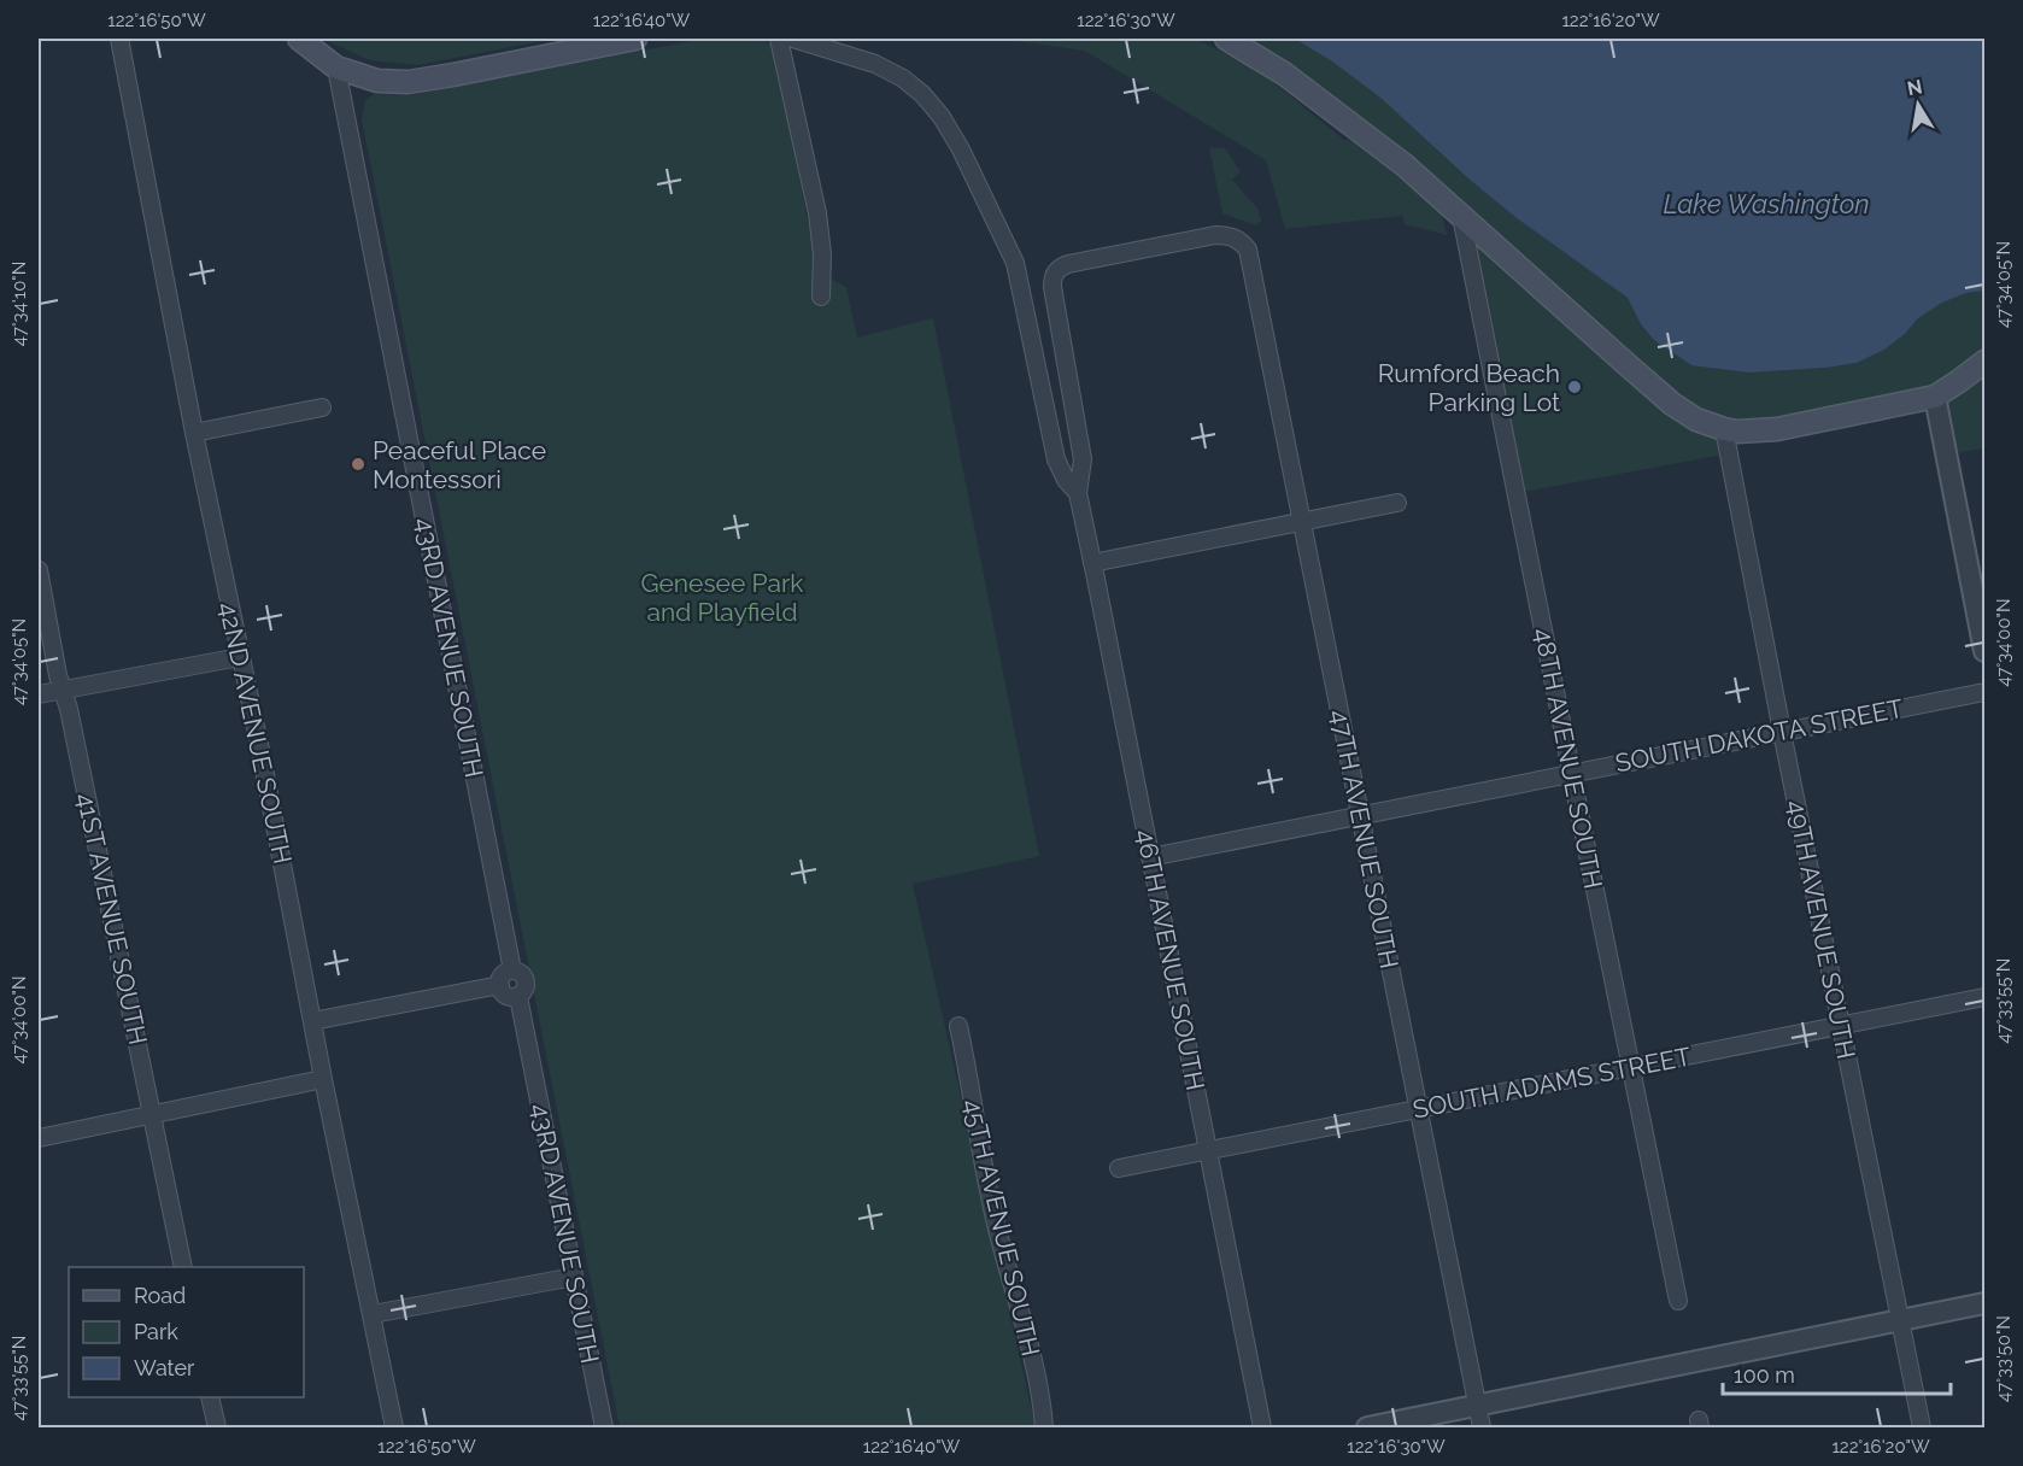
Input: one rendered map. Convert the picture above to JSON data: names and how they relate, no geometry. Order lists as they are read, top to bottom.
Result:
{
  "streets": {
    "street": [
      "43RD AVENUE SOUTH",
      "42ND AVENUE SOUTH",
      "SOUTH DAKOTA STREET",
      "48TH AVENUE SOUTH",
      "47TH AVENUE SOUTH",
      "41ST AVENUE SOUTH",
      "49TH AVENUE SOUTH",
      "46TH AVENUE SOUTH",
      "SOUTH ADAMS STREET",
      "45TH AVENUE SOUTH"
    ]
  },
  "crossings": [
    ["SOUTH DAKOTA STREET", "48TH AVENUE SOUTH"],
    ["SOUTH DAKOTA STREET", "47TH AVENUE SOUTH"],
    ["SOUTH DAKOTA STREET", "49TH AVENUE SOUTH"],
    ["SOUTH DAKOTA STREET", "46TH AVENUE SOUTH"],
    ["48TH AVENUE SOUTH", "SOUTH ADAMS STREET"],
    ["47TH AVENUE SOUTH", "46TH AVENUE SOUTH"],
    ["47TH AVENUE SOUTH", "SOUTH ADAMS STREET"],
    ["49TH AVENUE SOUTH", "SOUTH ADAMS STREET"],
    ["46TH AVENUE SOUTH", "SOUTH ADAMS STREET"]
  ],
  "water": ["Lake Washington"],
  "parks": ["Genesee Park and Playfield"],
  "places": ["Rumford Beach Parking Lot", "Peaceful Place Montessori"],
  "legend": ["Road", "Park", "Water"],
  "scale_bar": "100 m",
  "north": "top",
  "coordinates": [
    "122°16'50\"W",
    "122°16'40\"W",
    "122°16'30\"W",
    "122°16'20\"W",
    "47°34'05\"N",
    "47°34'10\"N",
    "47°34'00\"N",
    "47°33'55\"N",
    "47°33'50\"N"
  ]
}
